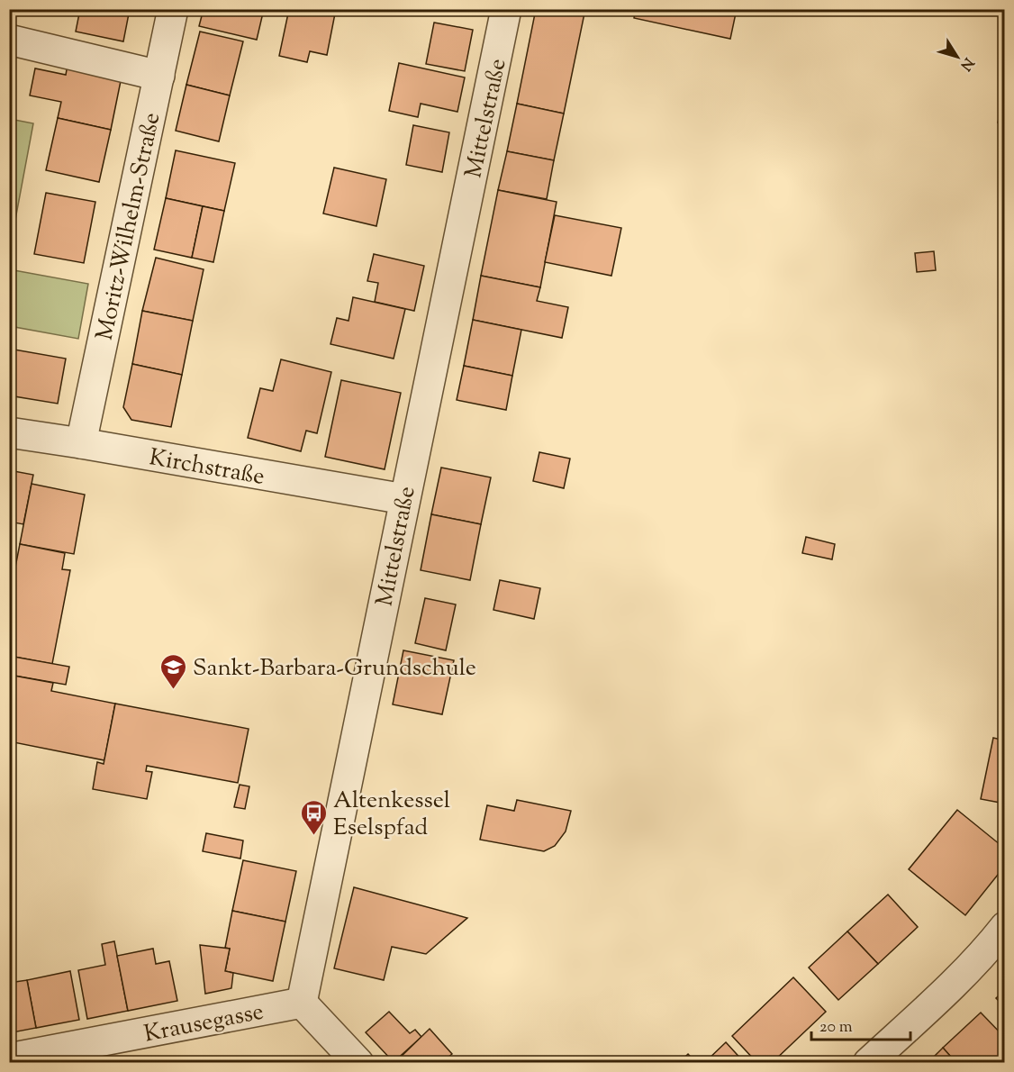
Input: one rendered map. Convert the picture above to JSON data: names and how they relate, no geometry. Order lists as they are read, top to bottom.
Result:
{
  "streets": {
    "street": [
      "Mittelstraße",
      "Moritz-Wilhelm-Straße",
      "Kirchstraße",
      "Krausegasse"
    ]
  },
  "crossings": [
    ["Mittelstraße", "Kirchstraße"],
    ["Mittelstraße", "Krausegasse"],
    ["Moritz-Wilhelm-Straße", "Kirchstraße"]
  ],
  "places": {
    "school or university": ["Sankt-Barbara-Grundschule"],
    "bus stop": ["Altenkessel Eselspfad"]
  },
  "scale_bar": "20 m",
  "north": "bottom right"
}
